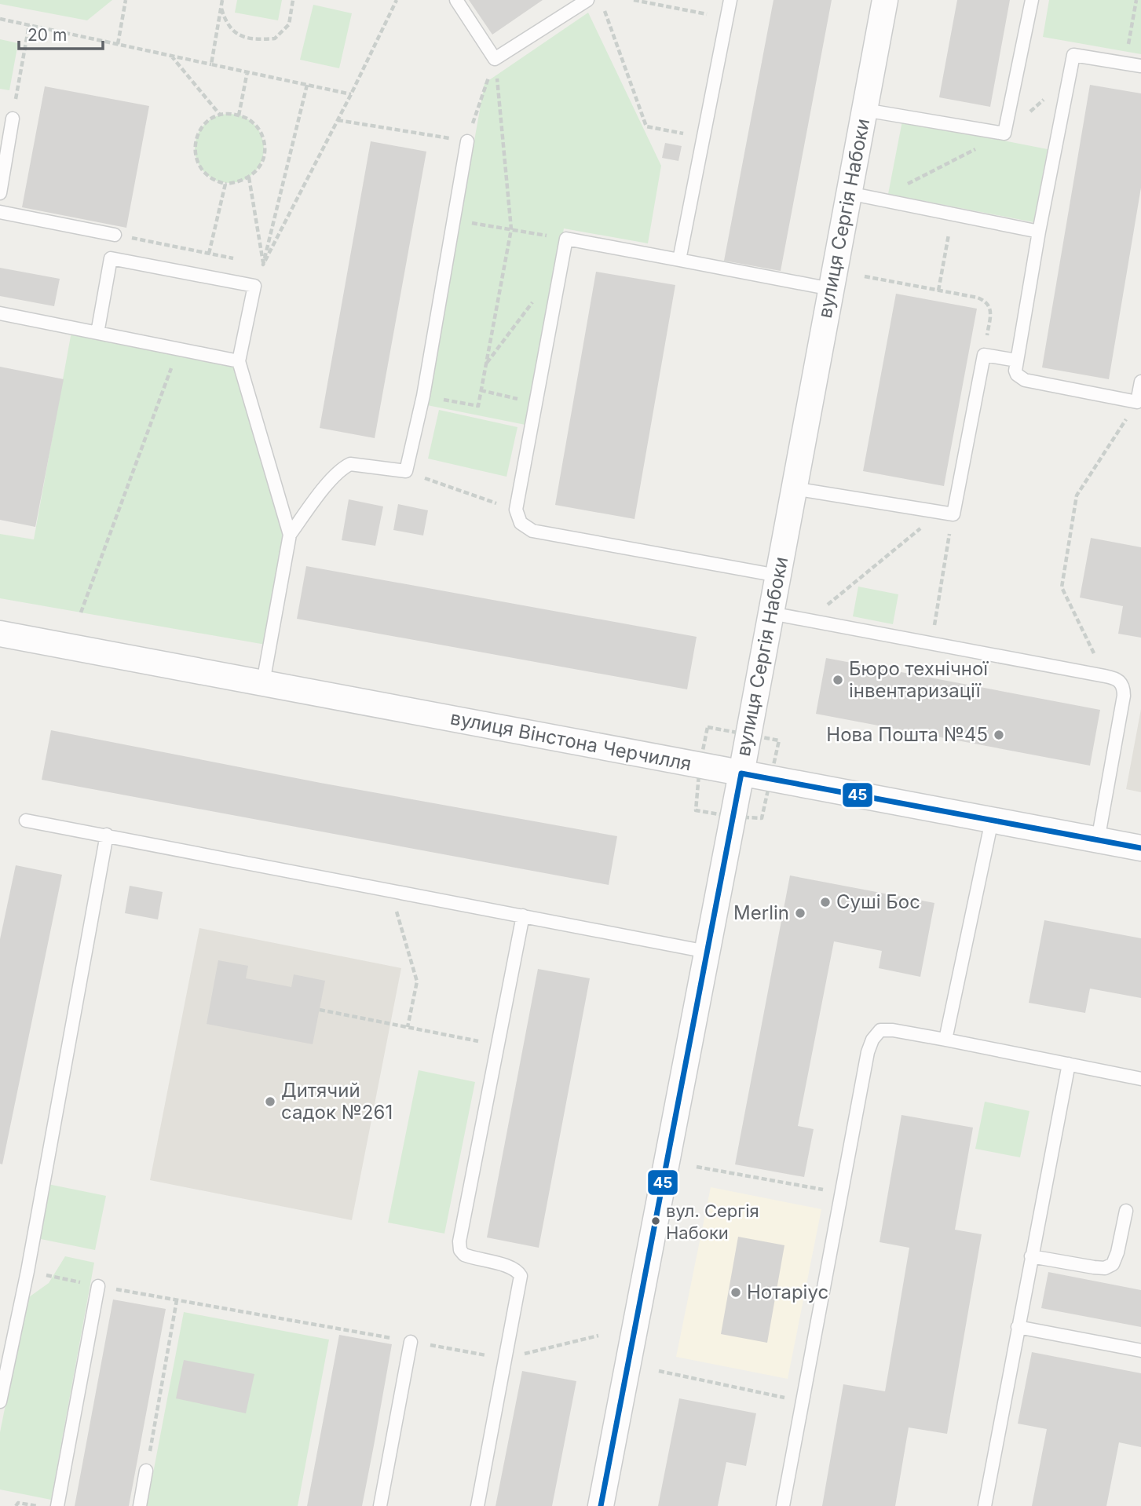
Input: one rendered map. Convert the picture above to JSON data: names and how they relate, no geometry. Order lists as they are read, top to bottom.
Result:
{
  "streets": {
    "street": ["вулиця Сергія Набоки", "вулиця Вінстона Черчилля"]
  },
  "crossings": [
    ["вулиця Сергія Набоки", "вулиця Вінстона Черчилля"]
  ],
  "places": [
    "Бюро технічної інвентаризації",
    "Нова Пошта №45",
    "Суші Бос",
    "Merlin",
    "Дитячий садок №261",
    "вул. Сергія Набоки",
    "Нотаріус"
  ],
  "lines": ["transit line 45"],
  "scale_bar": "20 m"
}
